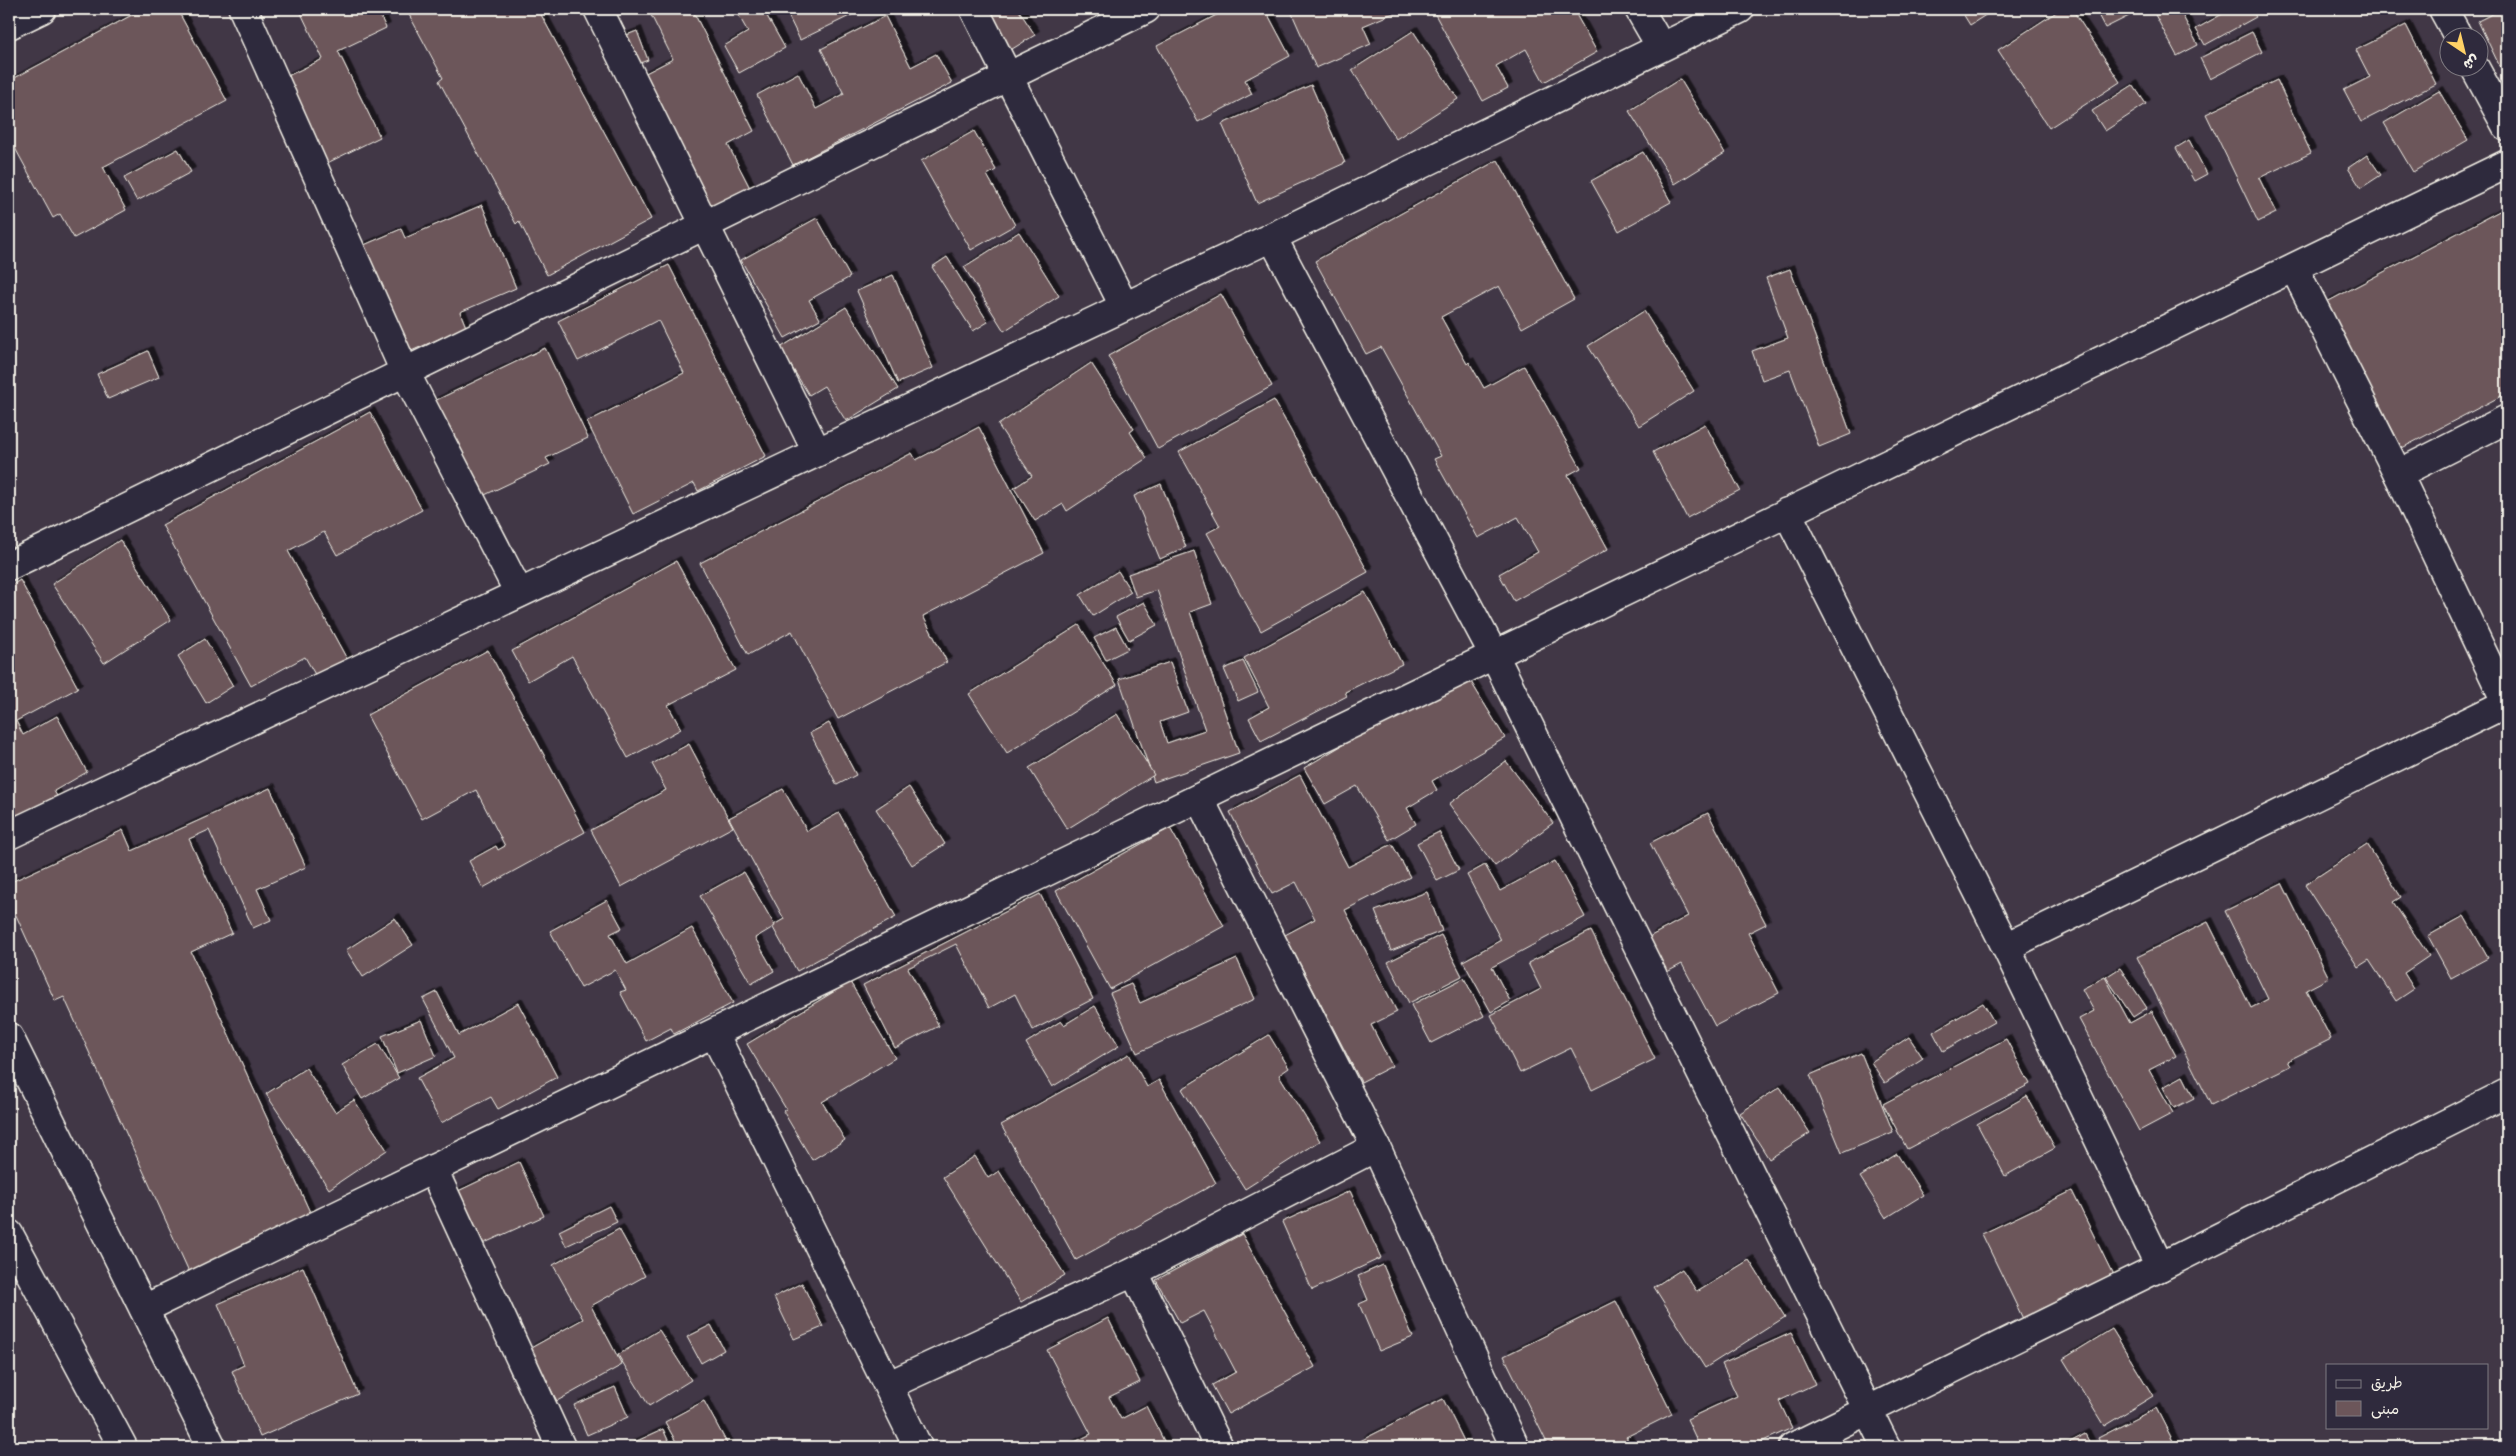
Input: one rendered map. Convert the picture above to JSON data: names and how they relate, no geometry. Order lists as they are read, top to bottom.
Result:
{
  "legend": ["طريق", "مبنى"],
  "north": "bottom right"
}
